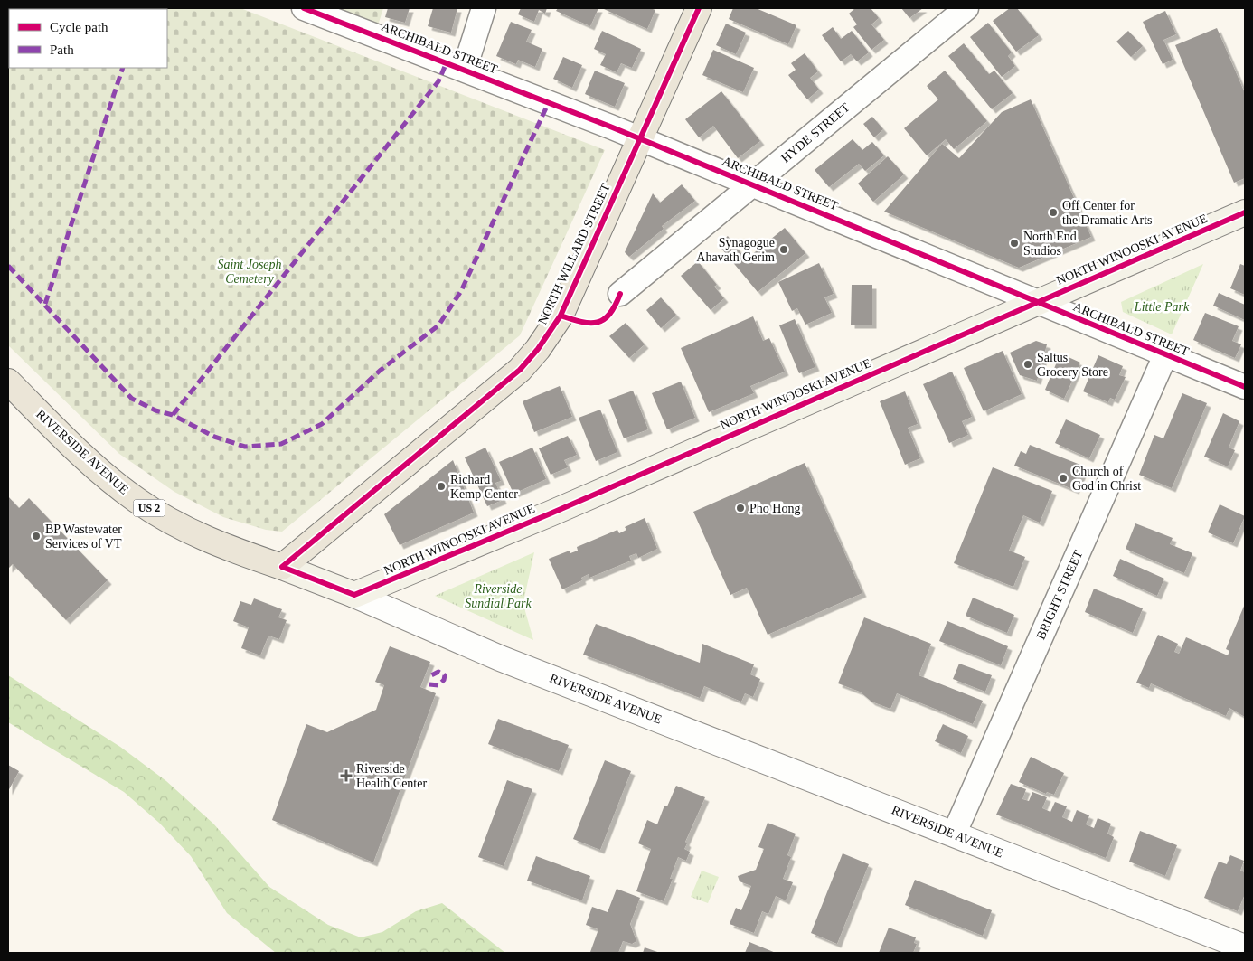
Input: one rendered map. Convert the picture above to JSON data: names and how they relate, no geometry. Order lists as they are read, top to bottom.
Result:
{
  "streets": {
    "main road": [
      "NORTH WINOOSKI AVENUE",
      "NORTH WILLARD STREET",
      "RIVERSIDE AVENUE",
      "US 2"
    ],
    "street": ["ARCHIBALD STREET", "HYDE STREET", "BRIGHT STREET"]
  },
  "crossings": [
    ["ARCHIBALD STREET", "HYDE STREET"],
    ["ARCHIBALD STREET", "NORTH WINOOSKI AVENUE"],
    ["ARCHIBALD STREET", "NORTH WILLARD STREET"],
    ["ARCHIBALD STREET", "BRIGHT STREET"],
    ["NORTH WINOOSKI AVENUE", "RIVERSIDE AVENUE"],
    ["NORTH WILLARD STREET", "RIVERSIDE AVENUE"],
    ["RIVERSIDE AVENUE", "BRIGHT STREET"]
  ],
  "parks": ["Saint Joseph Cemetery", "Little Park", "Riverside Sundial Park"],
  "places": {
    "other": [
      "Off Center for the Dramatic Arts",
      "North End Studios",
      "Synagogue Ahavath Gerim",
      "Saltus Grocery Store",
      "Church of God in Christ",
      "Richard Kemp Center",
      "Pho Hong",
      "BP Wastewater Services of VT"
    ],
    "health": ["Riverside Health Center"]
  },
  "legend": ["Cycle path", "Path"]
}
